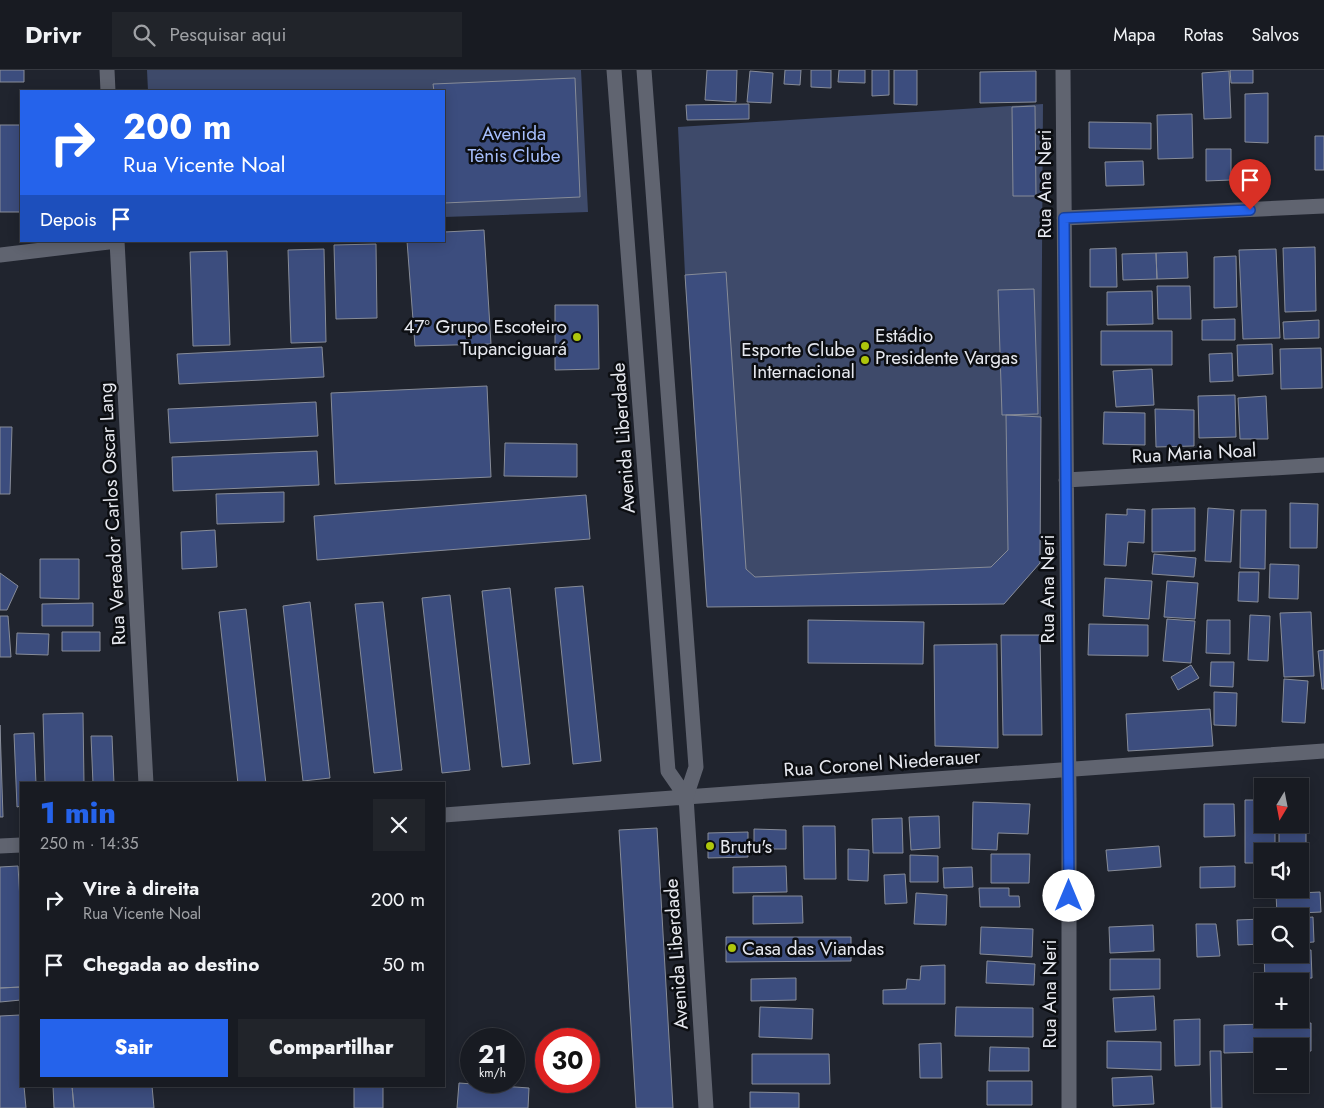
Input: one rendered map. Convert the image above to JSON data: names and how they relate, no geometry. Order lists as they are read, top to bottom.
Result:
{
  "streets": {
    "street": [
      "Rua Ana Neri",
      "Avenida Liberdade",
      "Rua Maria Noal",
      "Rua Vereador Carlos Oscar Lang",
      "Rua Coronel Niederauer"
    ]
  },
  "crossings": [
    ["Rua Ana Neri", "Rua Maria Noal"],
    ["Rua Ana Neri", "Rua Coronel Niederauer"],
    ["Avenida Liberdade", "Rua Coronel Niederauer"]
  ],
  "parks": ["Avenida Tênis Clube"],
  "places": [
    "47º Grupo Escoteiro Tupanciguará",
    "Estádio Presidente Vargas",
    "Esporte Clube Internacional",
    "Brutu's",
    "Casa das Viandas"
  ],
  "north": "bottom",
  "page": {
    "header": "Drivr",
    "search": "Pesquisar aqui",
    "nav": ["Mapa", "Rotas", "Salvos"],
    "turn": ["200 m", "Rua Vicente Noal"],
    "then": "Depois",
    "map_buttons": ["+", "−"],
    "heading": ["1 min", "250 m · 14:35"],
    "list": [
      {
        "name": "Vire à direita",
        "note": "Rua Vicente Noal",
        "value": "200 m"
      },
      {
        "name": "Chegada ao destino",
        "value": "50 m"
      }
    ],
    "buttons": ["Sair", "Compartilhar"],
    "speed": "21 km/h",
    "limit": "30"
  }
}
